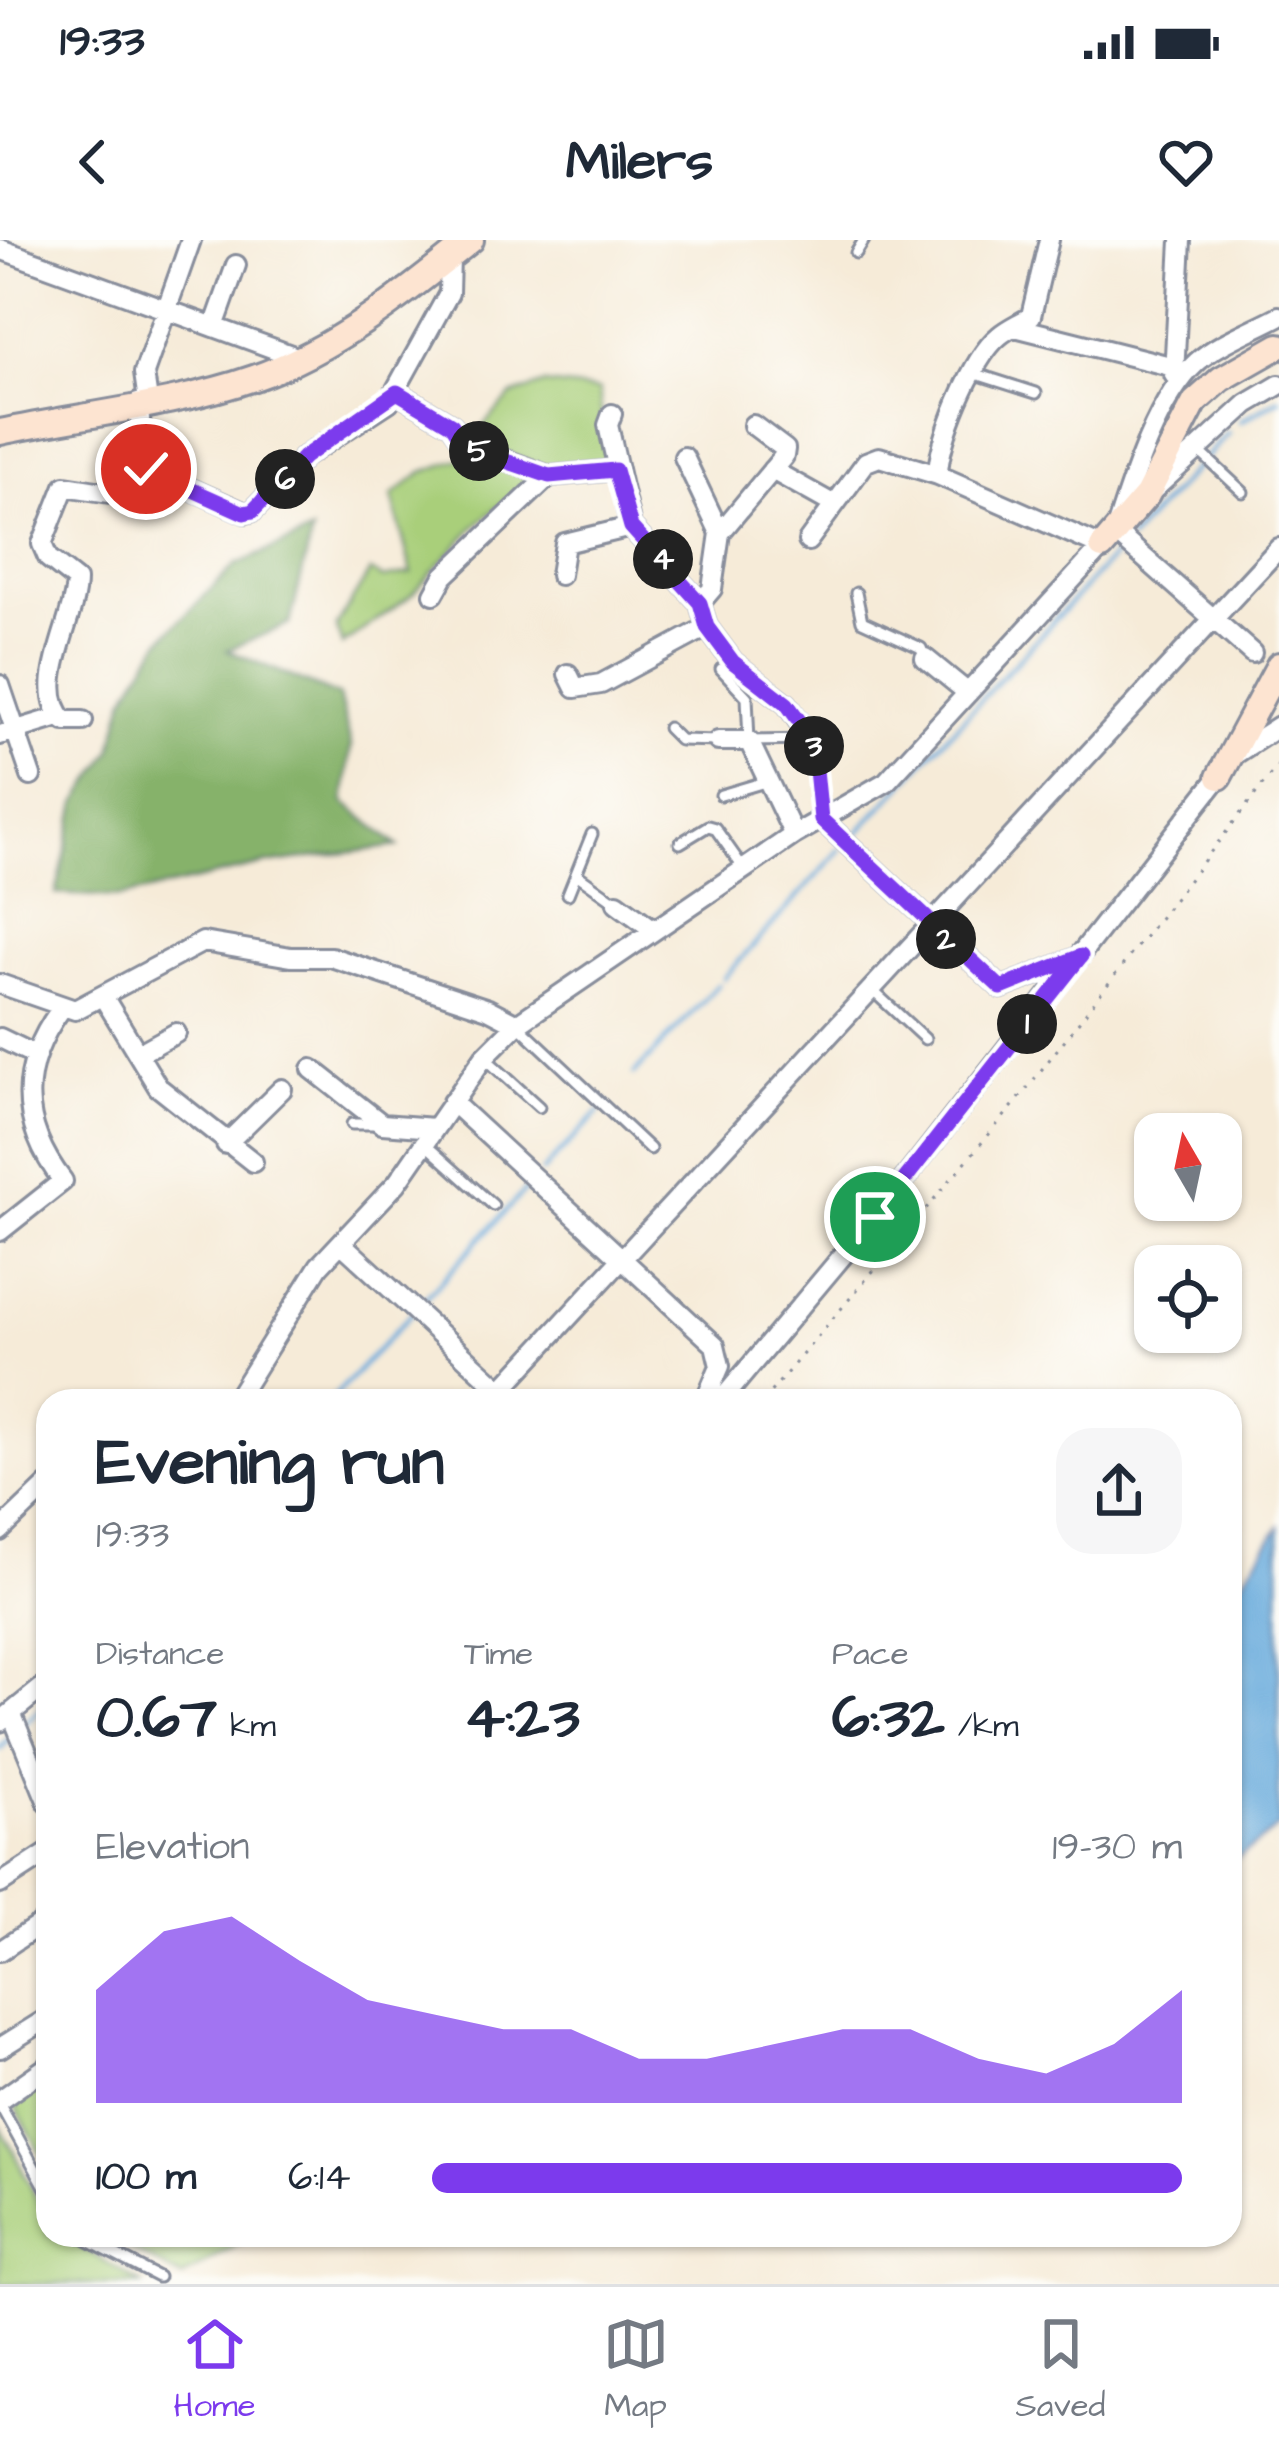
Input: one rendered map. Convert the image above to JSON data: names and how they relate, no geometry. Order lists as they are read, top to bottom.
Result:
{
  "north": "top",
  "page": {
    "status": "19:33",
    "header": "Milers",
    "pins": [
      "5",
      "6",
      "4",
      "3",
      "2",
      "1"
    ],
    "heading": ["Evening run", "19:33"],
    "stats": [
      ["Distance", "0.67 km"],
      ["Time", "4:23"],
      ["Pace", "6:32 /km"]
    ],
    "chart": ["Elevation", "19–30 m"],
    "list": [
      {
        "name": "100 m",
        "note": "6:14"
      }
    ],
    "tabs": ["Home", "Map", "Saved"]
  }
}
